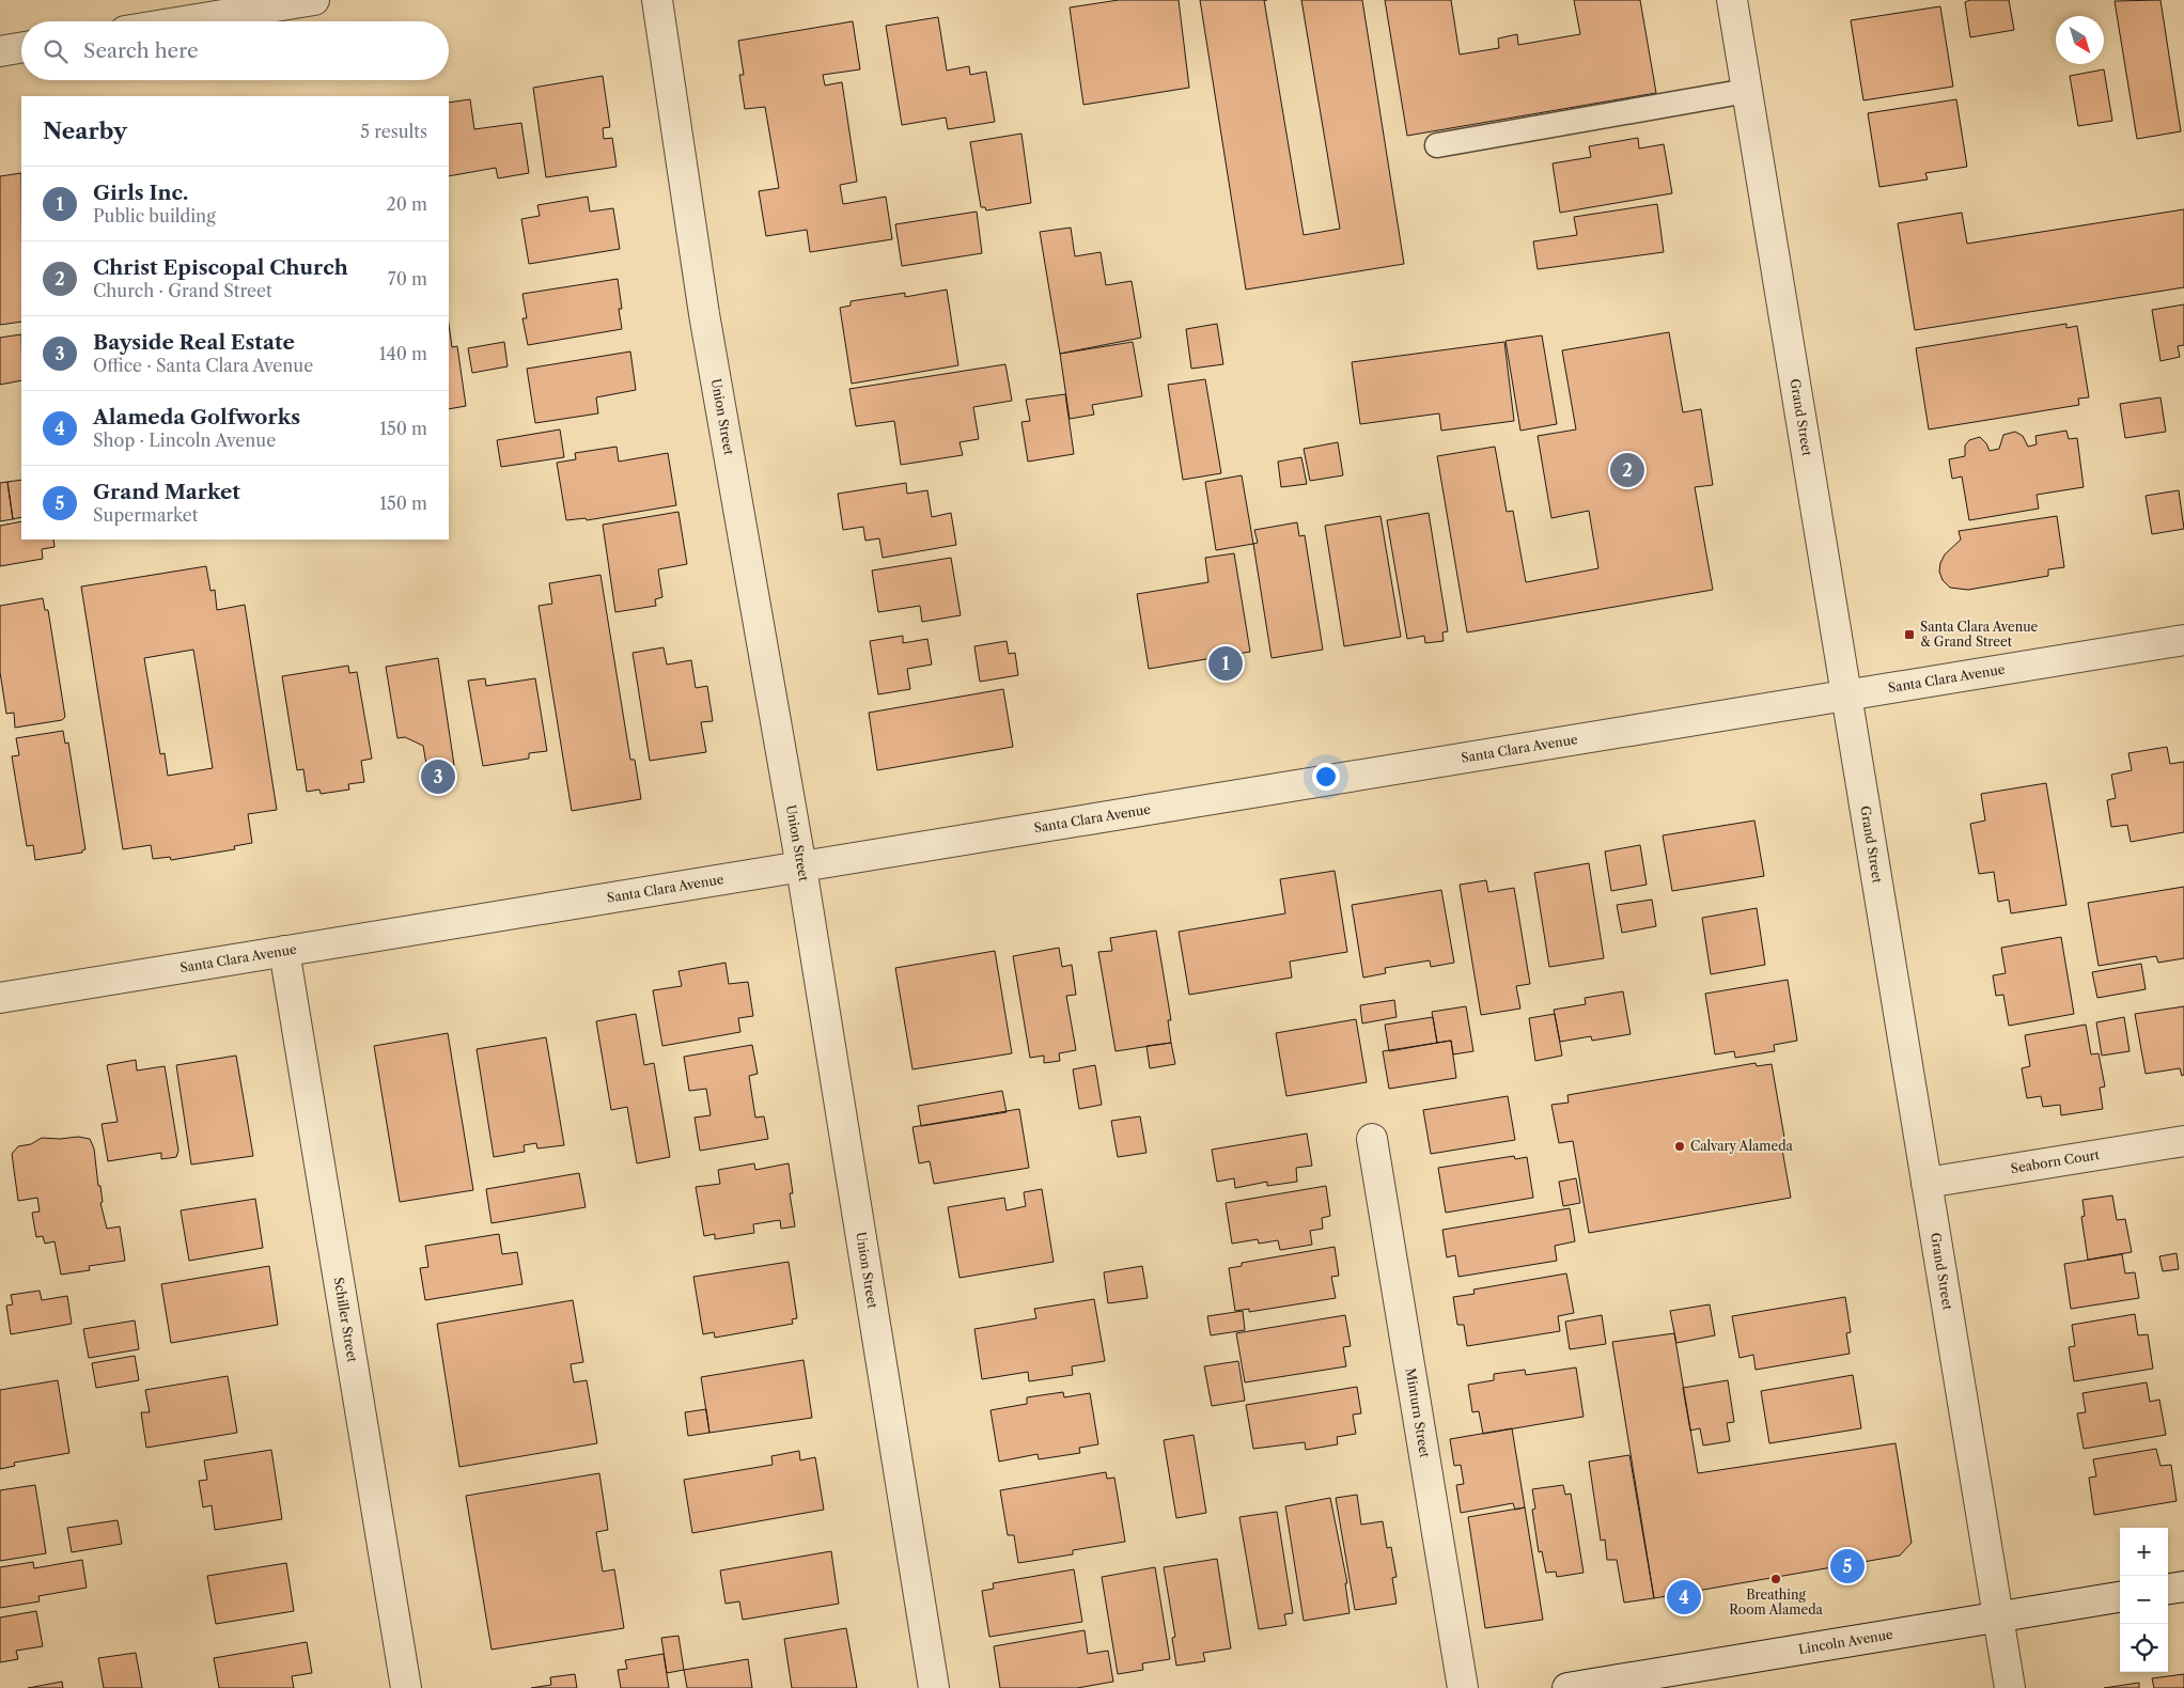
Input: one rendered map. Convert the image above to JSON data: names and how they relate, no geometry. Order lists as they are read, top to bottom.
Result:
{
  "streets": {
    "street": [
      "Grand Street",
      "Union Street",
      "Santa Clara Avenue",
      "Seaborn Court",
      "Schiller Street",
      "Minturn Street",
      "Lincoln Avenue"
    ]
  },
  "crossings": [
    ["Grand Street", "Santa Clara Avenue"],
    ["Grand Street", "Seaborn Court"],
    ["Grand Street", "Lincoln Avenue"],
    ["Union Street", "Santa Clara Avenue"],
    ["Santa Clara Avenue", "Schiller Street"]
  ],
  "places": {
    "transit": ["Santa Clara Avenue & Grand Street"],
    "other": ["Calvary Alameda", "Breathing Room Alameda"]
  },
  "north": "bottom right",
  "page": {
    "search": "Search here",
    "heading": ["Nearby", "5 results"],
    "list": [
      {
        "mark": "1",
        "name": "Girls Inc.",
        "note": "Public building",
        "value": "20 m"
      },
      {
        "mark": "2",
        "name": "Christ Episcopal Church",
        "note": "Church · Grand Street",
        "value": "70 m"
      },
      {
        "mark": "3",
        "name": "Bayside Real Estate",
        "note": "Office · Santa Clara Avenue",
        "value": "140 m"
      },
      {
        "mark": "4",
        "name": "Alameda Golfworks",
        "note": "Shop · Lincoln Avenue",
        "value": "150 m"
      },
      {
        "mark": "5",
        "name": "Grand Market",
        "note": "Supermarket",
        "value": "150 m"
      }
    ],
    "pins": [
      "2",
      "1",
      "3",
      "5",
      "4"
    ],
    "map_buttons": ["+", "−"]
  }
}
